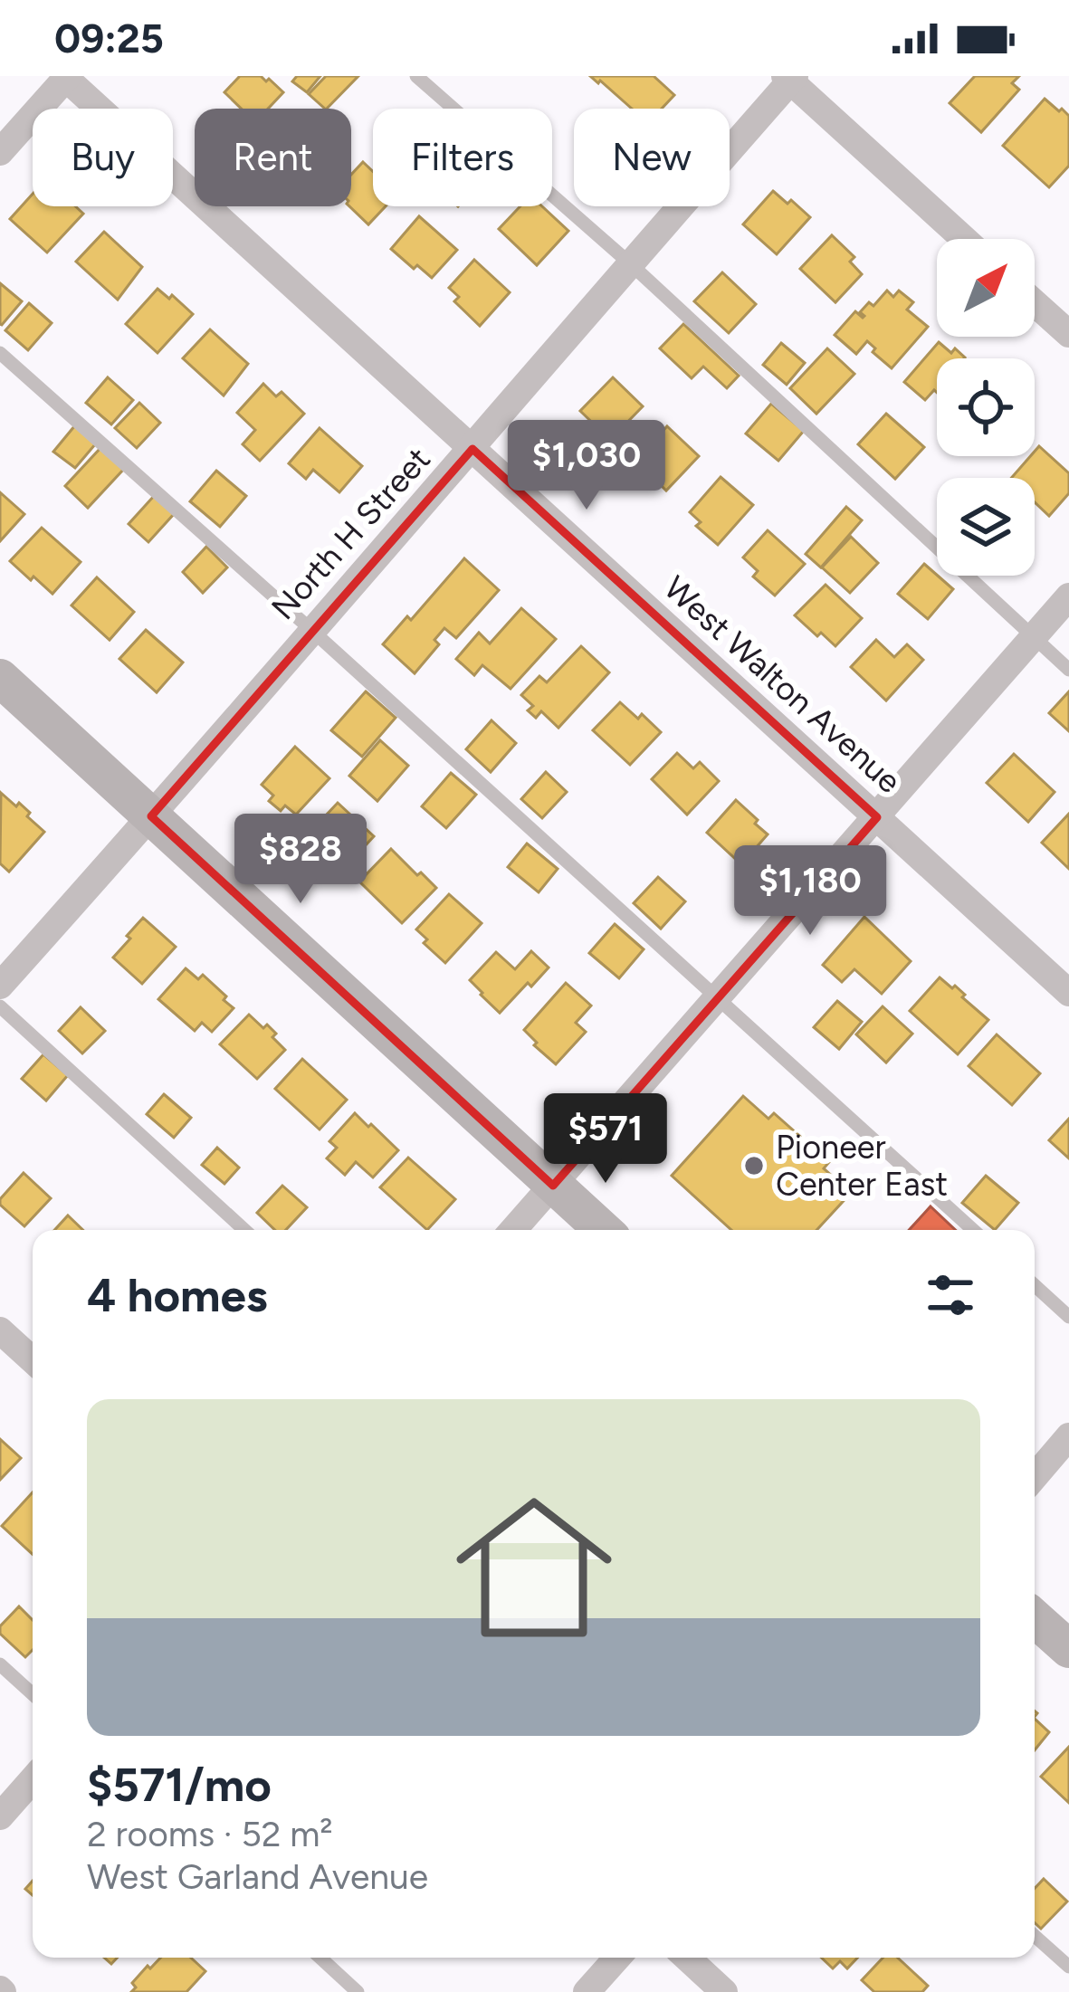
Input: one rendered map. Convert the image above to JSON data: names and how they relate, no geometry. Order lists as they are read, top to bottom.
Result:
{
  "streets": {
    "street": ["North H Street", "West Walton Avenue"]
  },
  "crossings": [
    ["North H Street", "West Walton Avenue"]
  ],
  "places": ["Pioneer Center East"],
  "north": "top right",
  "page": {
    "status": "09:25",
    "chip": [
      "Buy",
      "Rent",
      "Filters",
      "New"
    ],
    "price": [
      "$1,030",
      "$828",
      "$1,180",
      "$571"
    ],
    "heading": "4 homes",
    "list": [
      {
        "name": "$571/mo",
        "note": "2 rooms · 52 m² · West Garland Avenue"
      }
    ]
  }
}
